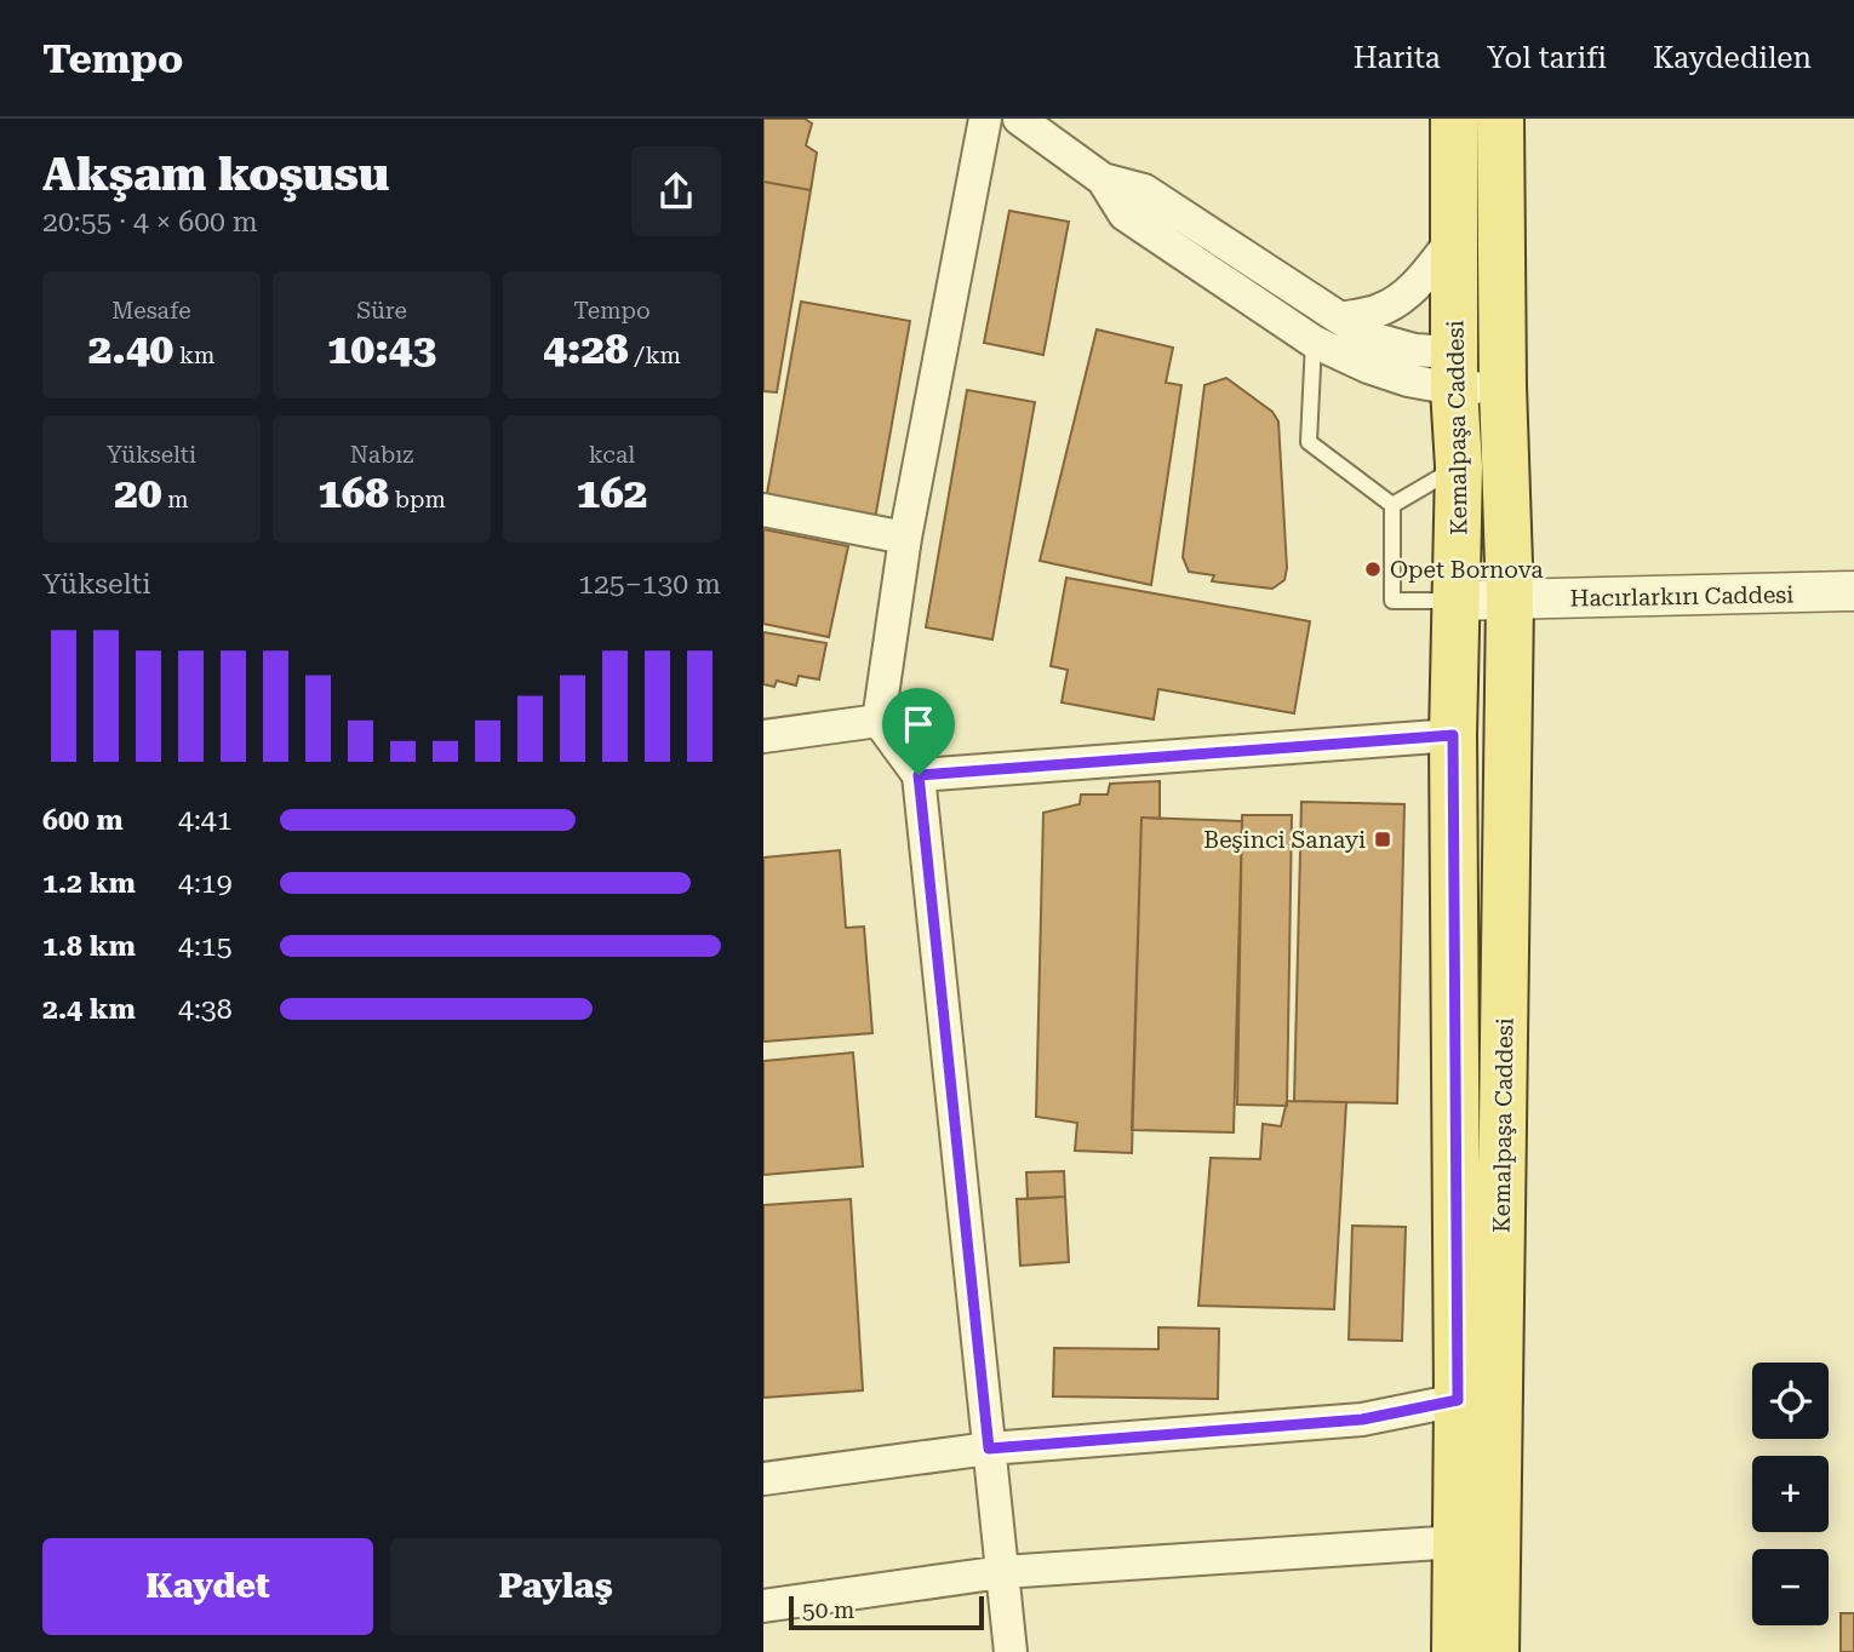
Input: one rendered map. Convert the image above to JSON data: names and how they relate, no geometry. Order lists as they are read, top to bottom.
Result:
{
  "streets": {
    "main road": ["Kemalpaşa Caddesi"],
    "street": ["Hacırlarkırı Caddesi"]
  },
  "crossings": [
    ["Kemalpaşa Caddesi", "Hacırlarkırı Caddesi"]
  ],
  "places": {
    "other": ["Opet Bornova"],
    "transit": ["Beşinci Sanayi"]
  },
  "scale_bar": "50 m",
  "page": {
    "header": "Tempo",
    "nav": ["Harita", "Yol tarifi", "Kaydedilen"],
    "heading": ["Akşam koşusu", "20:55 · 4 × 600 m"],
    "stats": [
      ["Mesafe", "2.40 km"],
      ["Süre", "10:43"],
      ["Tempo", "4:28 /km"],
      ["Yükselti", "20 m"],
      ["Nabız", "168 bpm"],
      ["kcal", "162"]
    ],
    "chart": ["Yükselti", "125–130 m"],
    "list": [
      {
        "name": "600 m",
        "note": "4:41"
      },
      {
        "name": "1.2 km",
        "note": "4:19"
      },
      {
        "name": "1.8 km",
        "note": "4:15"
      },
      {
        "name": "2.4 km",
        "note": "4:38"
      }
    ],
    "map_buttons": ["+", "−"],
    "buttons": ["Kaydet", "Paylaş"],
    "scale": "50 m"
  }
}
